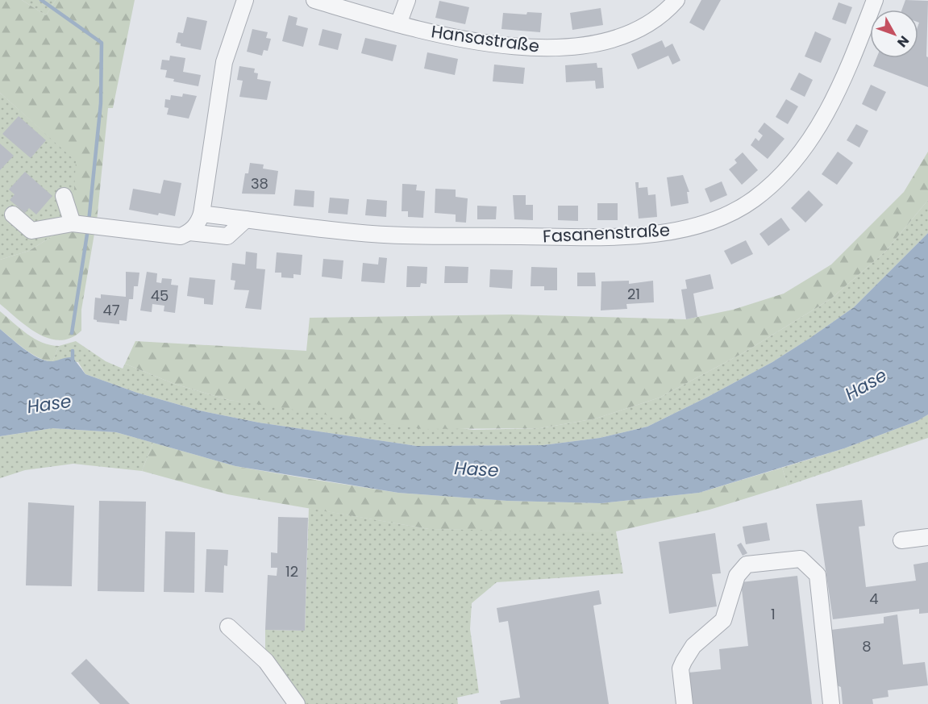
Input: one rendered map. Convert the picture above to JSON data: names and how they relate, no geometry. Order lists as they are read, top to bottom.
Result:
{
  "streets": {
    "street": ["Hansastraße", "Fasanenstraße"]
  },
  "water": ["Hase"],
  "house_numbers": [
    "38",
    "21",
    "45",
    "47",
    "12",
    "4",
    "1",
    "8"
  ],
  "north": "bottom right"
}
